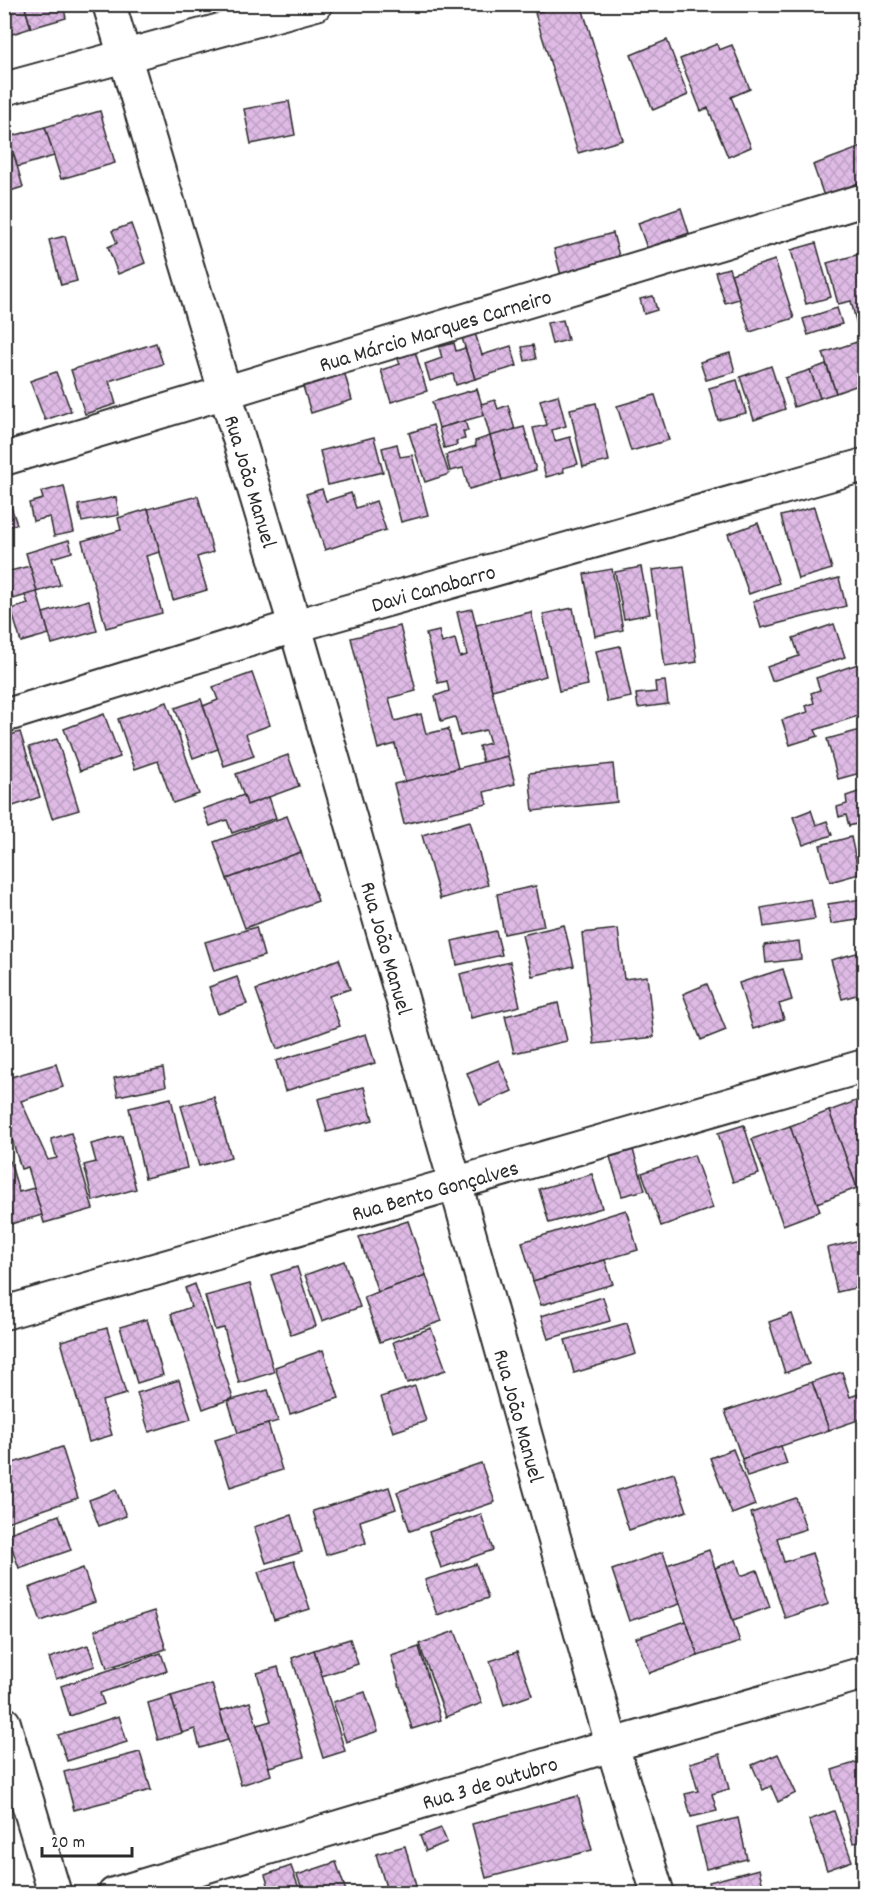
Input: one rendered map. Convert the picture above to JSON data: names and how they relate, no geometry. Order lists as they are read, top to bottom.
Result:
{
  "streets": {
    "street": [
      "Rua Márcio Marques Carneiro",
      "Rua João Manuel",
      "Davi Canabarro",
      "Rua Bento Gonçalves",
      "Rua 3 de outubro"
    ]
  },
  "crossings": [
    ["Rua Márcio Marques Carneiro", "Rua João Manuel"],
    ["Rua João Manuel", "Davi Canabarro"],
    ["Rua João Manuel", "Rua Bento Gonçalves"],
    ["Rua João Manuel", "Rua 3 de outubro"]
  ],
  "scale_bar": "20 m"
}
